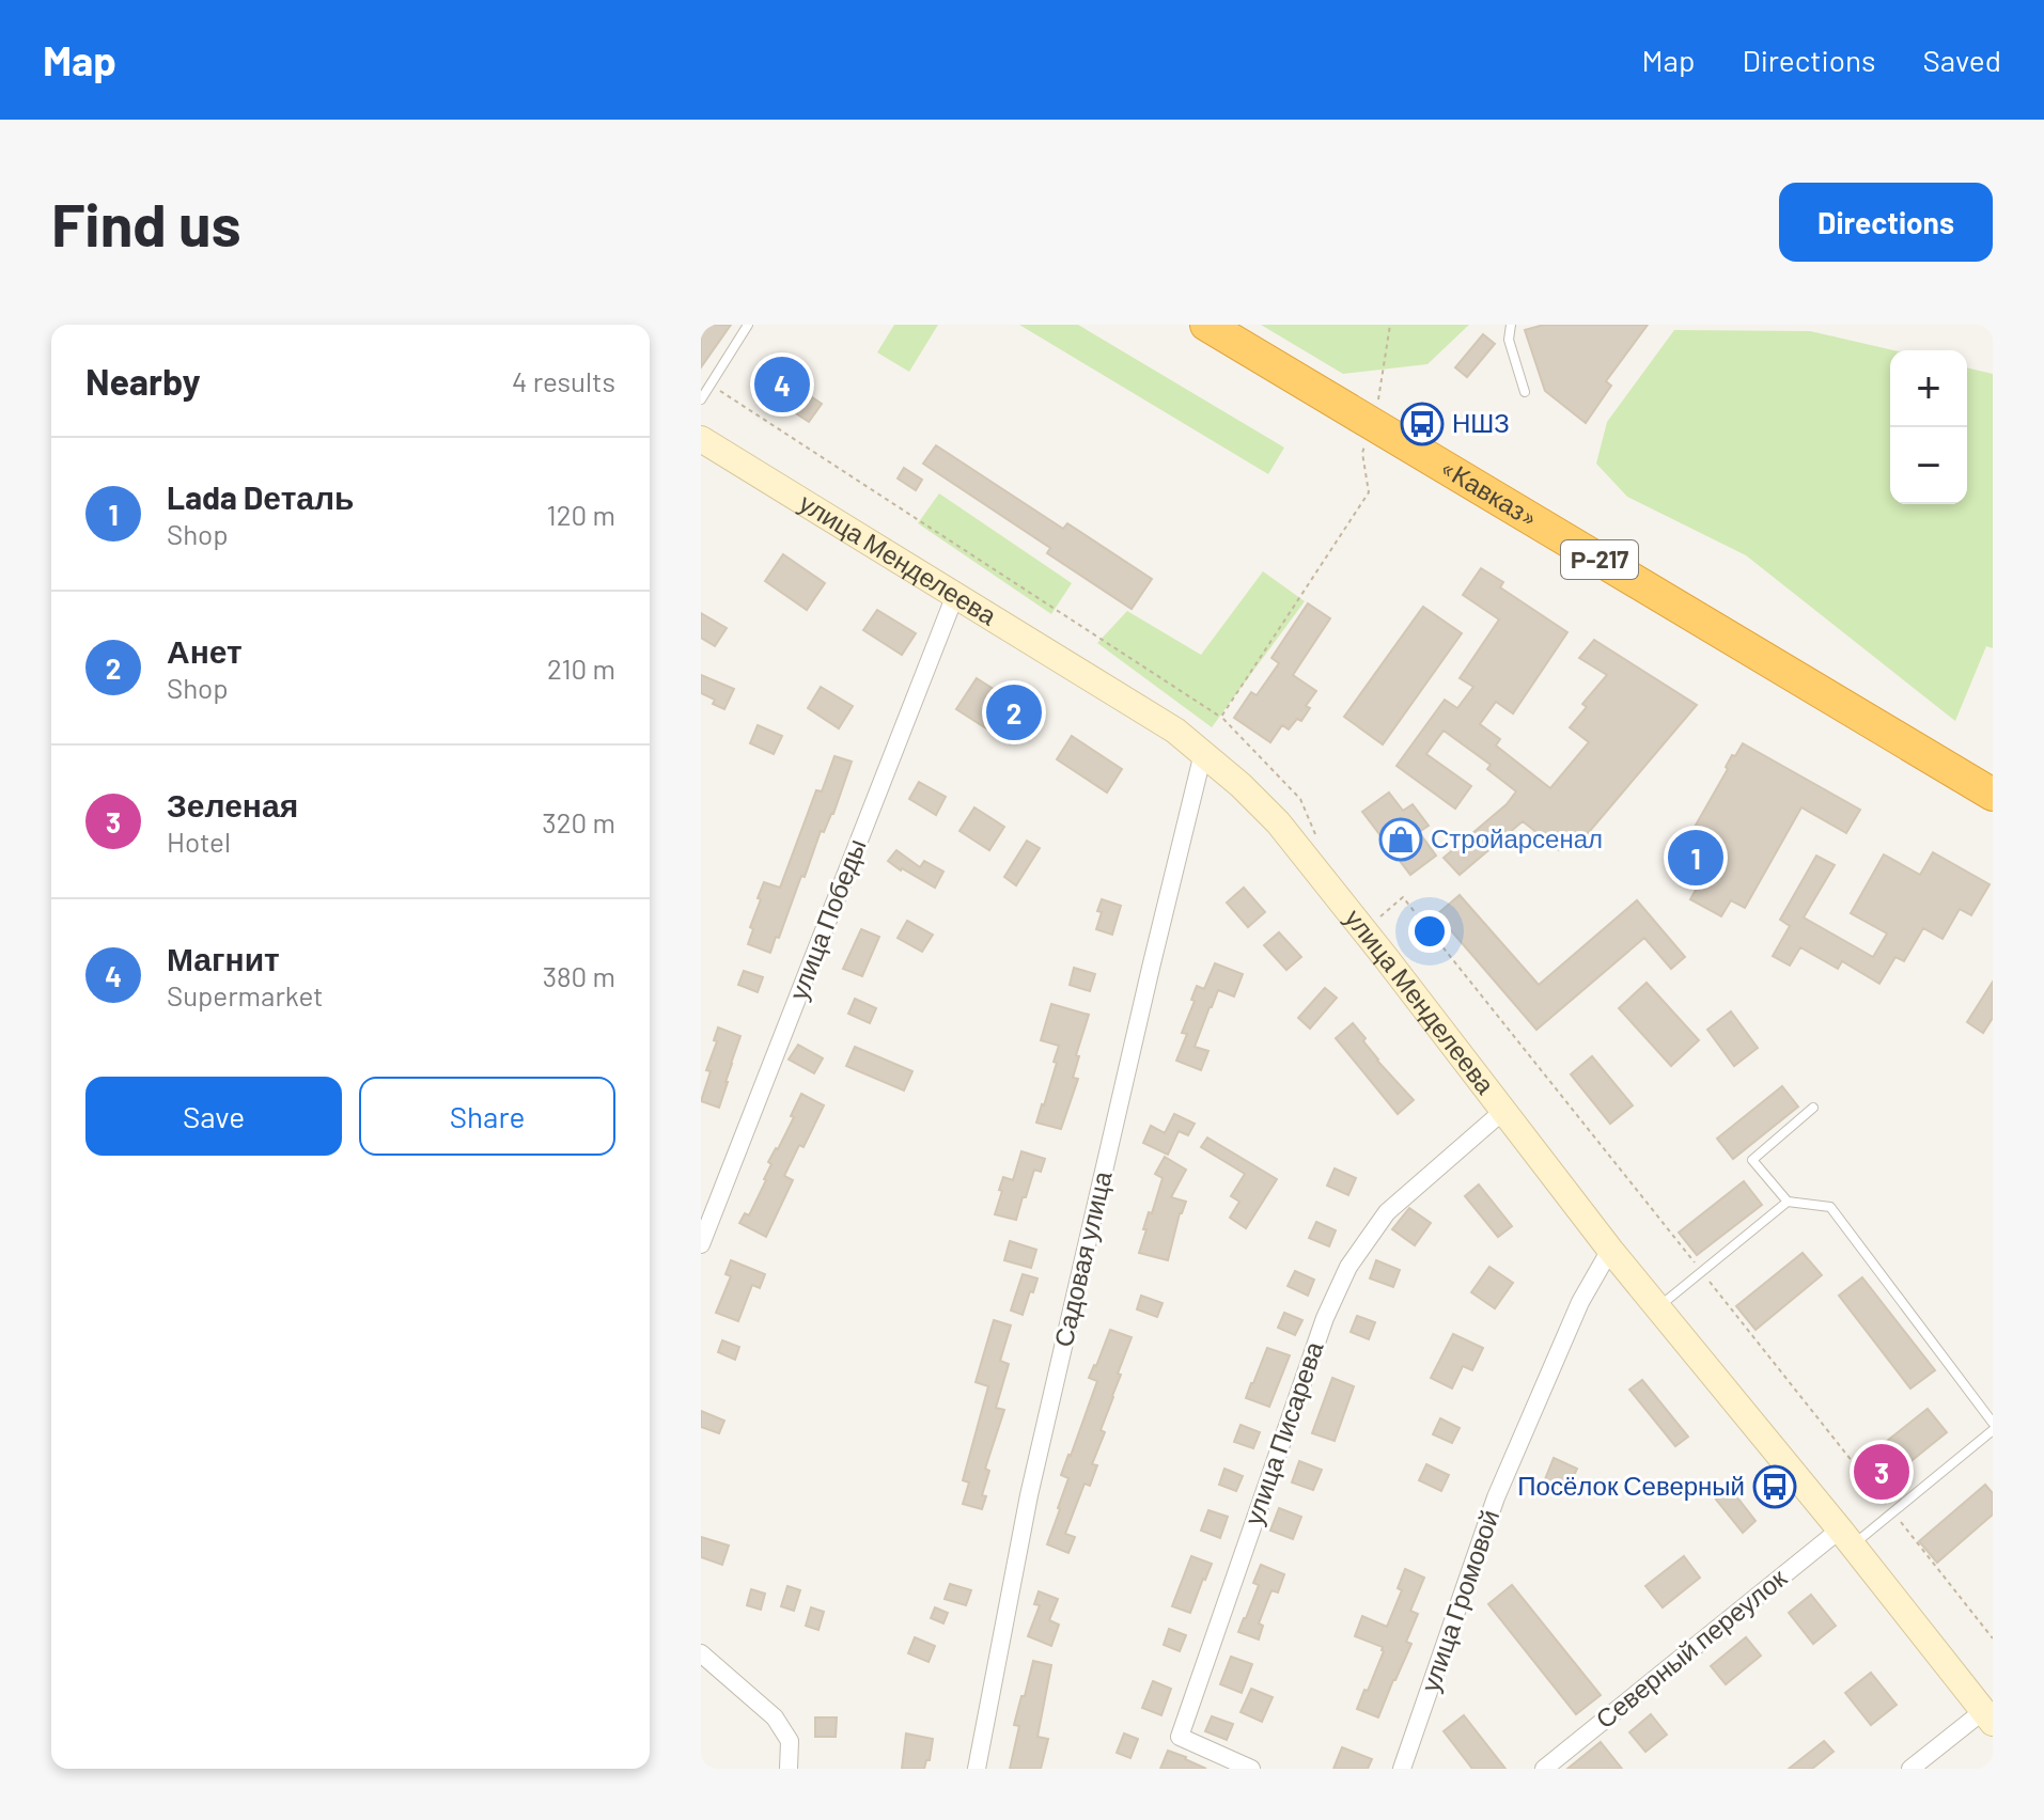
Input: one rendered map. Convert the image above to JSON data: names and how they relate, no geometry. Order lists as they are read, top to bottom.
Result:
{
  "streets": {
    "highway": ["«Кавказ»", "Р-217"],
    "main road": ["улица Менделеева"],
    "street": [
      "улица Победы",
      "Садовая улица",
      "улица Писарева",
      "улица Громовой",
      "Северный переулок"
    ]
  },
  "crossings": [
    ["улица Менделеева", "улица Победы"],
    ["улица Менделеева", "Садовая улица"],
    ["улица Менделеева", "улица Писарева"],
    ["улица Менделеева", "улица Громовой"],
    ["улица Менделеева", "Северный переулок"]
  ],
  "places": {
    "bus stop": ["НШЗ", "Посёлок Северный"],
    "shop": ["Стройарсенал"]
  },
  "page": {
    "header": "Map",
    "nav": ["Map", "Directions", "Saved"],
    "buttons": [
      "Directions",
      ["Save", "Share"]
    ],
    "title": "Find us",
    "heading": ["Nearby", "4 results"],
    "map_buttons": ["+", "−"],
    "pins": [
      "4",
      "2",
      "1",
      "3"
    ],
    "list": [
      {
        "mark": "1",
        "name": "Lada Dеталь",
        "note": "Shop",
        "value": "120 m"
      },
      {
        "mark": "2",
        "name": "Анет",
        "note": "Shop",
        "value": "210 m"
      },
      {
        "mark": "3",
        "name": "Зеленая",
        "note": "Hotel",
        "value": "320 m"
      },
      {
        "mark": "4",
        "name": "Магнит",
        "note": "Supermarket",
        "value": "380 m"
      }
    ]
  }
}
